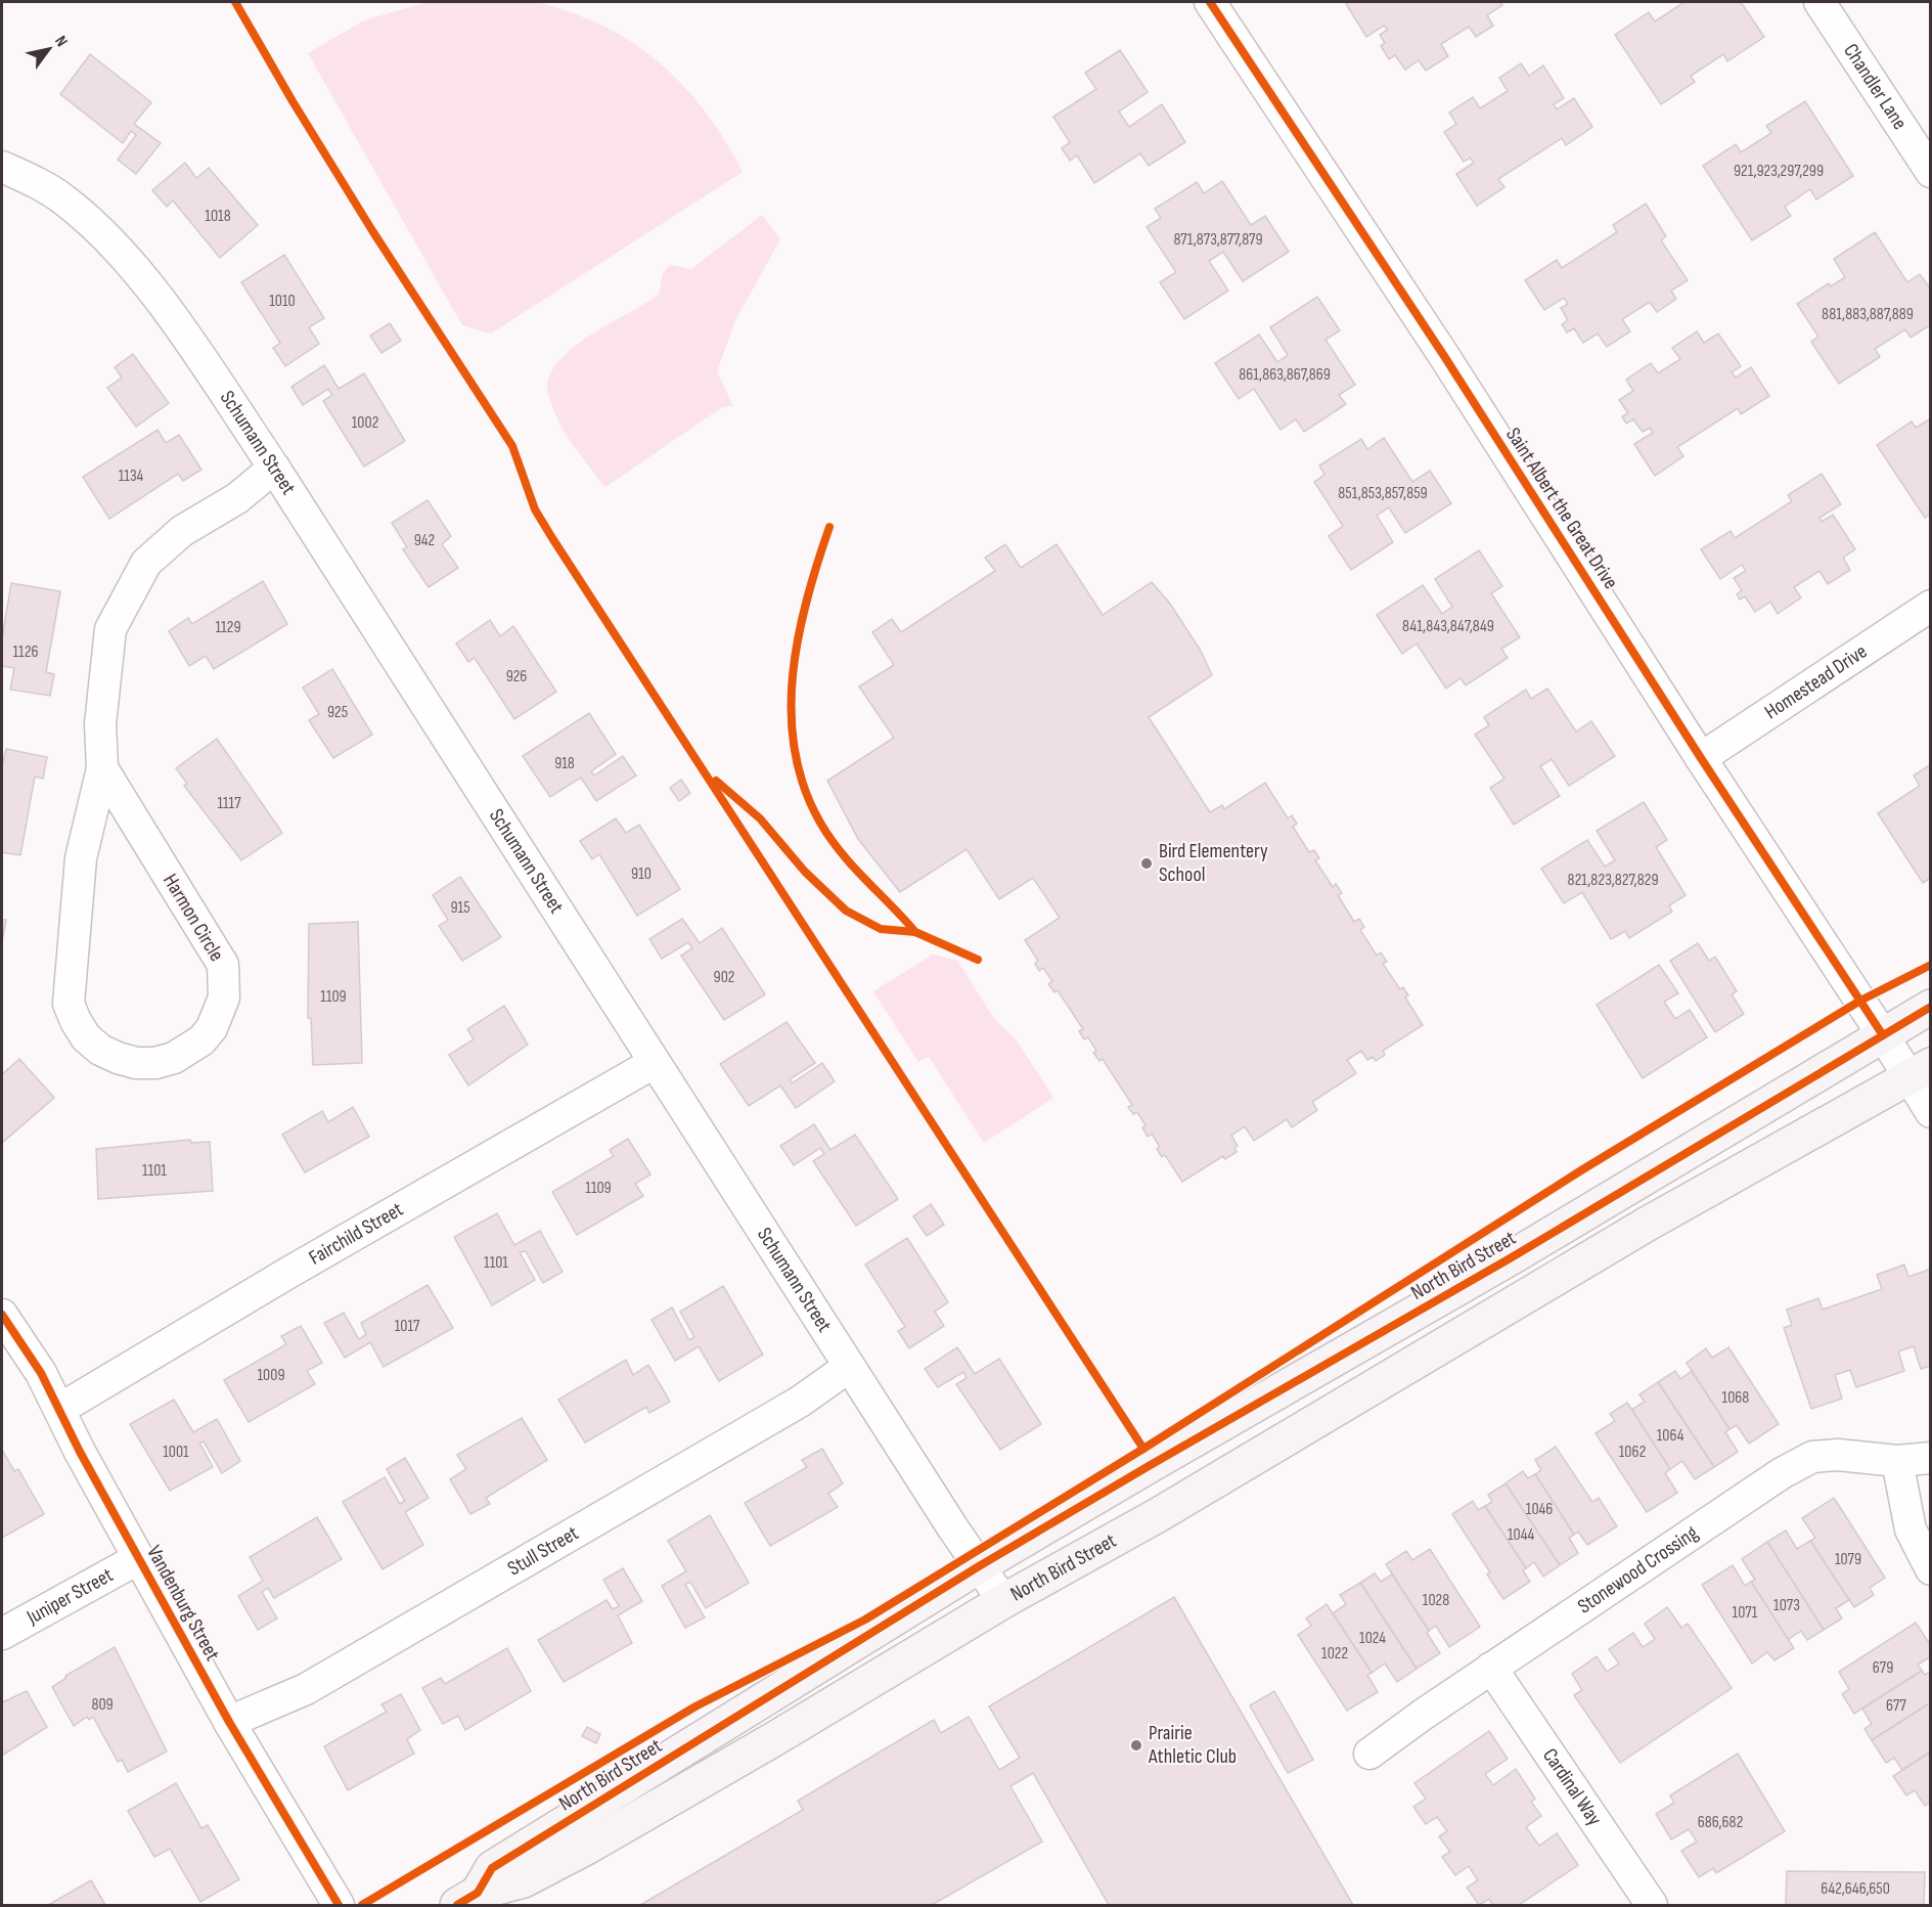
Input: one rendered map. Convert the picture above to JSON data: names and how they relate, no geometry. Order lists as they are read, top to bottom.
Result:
{
  "streets": {
    "street": [
      "Chandler Lane",
      "Schumann Street",
      "Saint Albert the Great Drive",
      "Homestead Drive",
      "Harmon Circle",
      "Fairchild Street",
      "North Bird Street",
      "Stull Street",
      "Stonewood Crossing",
      "Juniper Street",
      "Vandenburg Street",
      "Cardinal Way"
    ]
  },
  "crossings": [
    ["Schumann Street", "Harmon Circle"],
    ["Schumann Street", "Fairchild Street"],
    ["Schumann Street", "North Bird Street"],
    ["Schumann Street", "Stull Street"],
    ["Saint Albert the Great Drive", "Homestead Drive"],
    ["Saint Albert the Great Drive", "North Bird Street"],
    ["Fairchild Street", "Vandenburg Street"],
    ["Stull Street", "Vandenburg Street"],
    ["Stonewood Crossing", "Cardinal Way"],
    ["Juniper Street", "Vandenburg Street"]
  ],
  "places": ["Bird Elementery School", "Prairie Athletic Club"],
  "house_numbers": [
    "921,923,297,299",
    "1018",
    "871,873,877,879",
    "1010",
    "881,883,887,889",
    "861,863,867,869",
    "1002",
    "1134",
    "851,853,857,859",
    "942",
    "841,843,847,849",
    "1129",
    "1126",
    "926",
    "925",
    "918",
    "1117",
    "910",
    "821,823,827,829",
    "915",
    "902",
    "1109",
    "1101",
    "1109",
    "1101",
    "1017",
    "1009",
    "1068",
    "1064",
    "1001",
    "1062",
    "1046",
    "1044",
    "1079",
    "1028",
    "1073",
    "1071",
    "1024",
    "1022",
    "679",
    "809",
    "677",
    "686,682",
    "642,646,650"
  ],
  "north": "top right"
}
